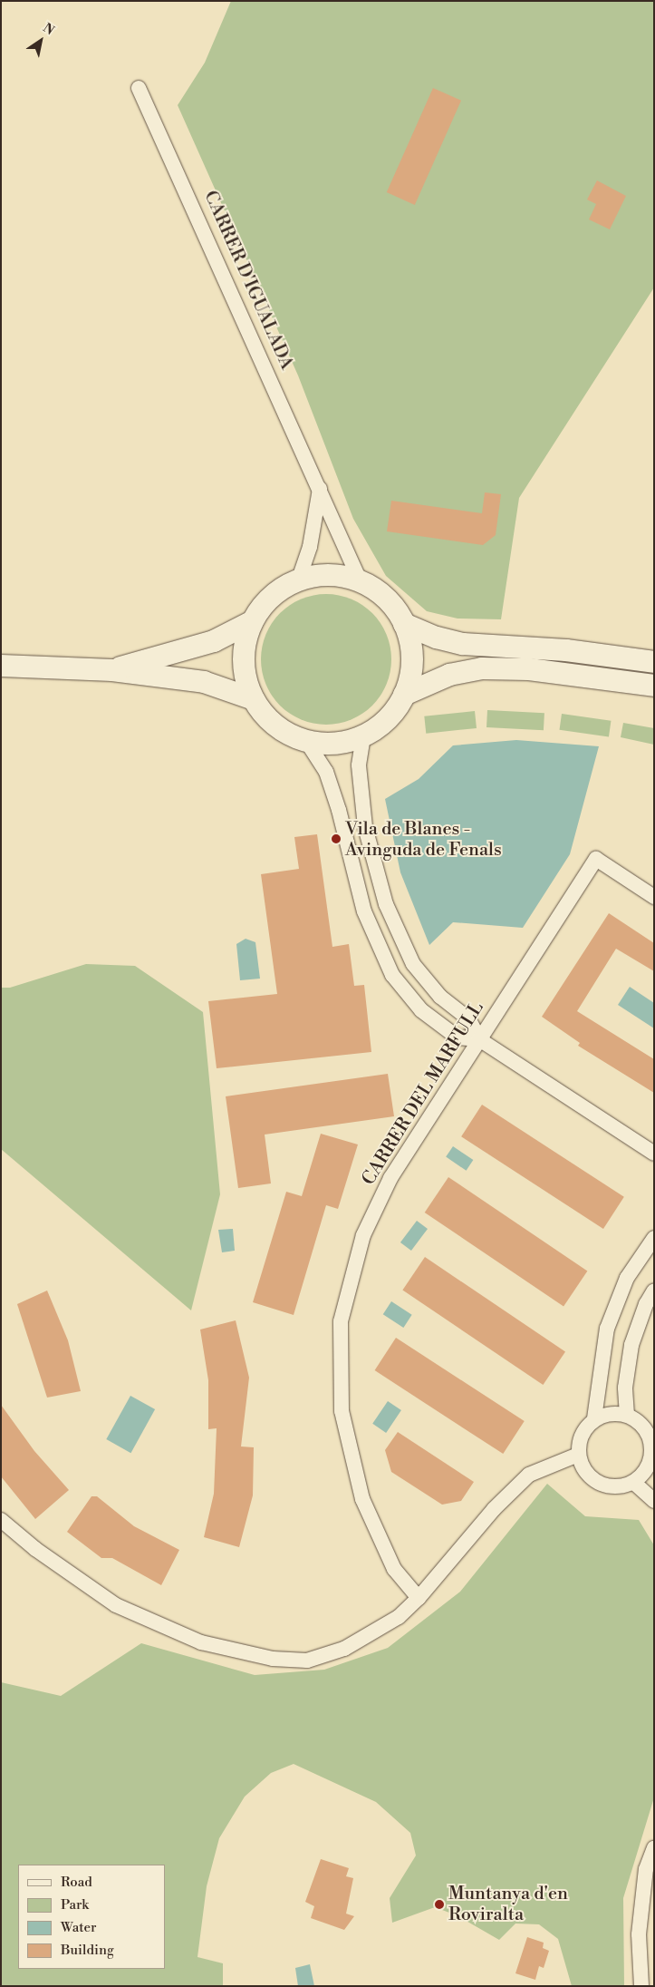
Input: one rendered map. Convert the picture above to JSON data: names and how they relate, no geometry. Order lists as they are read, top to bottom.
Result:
{
  "streets": {
    "street": ["CARRER D'IGUALADA", "CARRER DEL MARFULL"]
  },
  "places": ["Vila de Blanes - Avinguda de Fenals", "Muntanya d'en Roviralta"],
  "legend": [
    "Road",
    "Park",
    "Water",
    "Building"
  ],
  "north": "top right"
}
